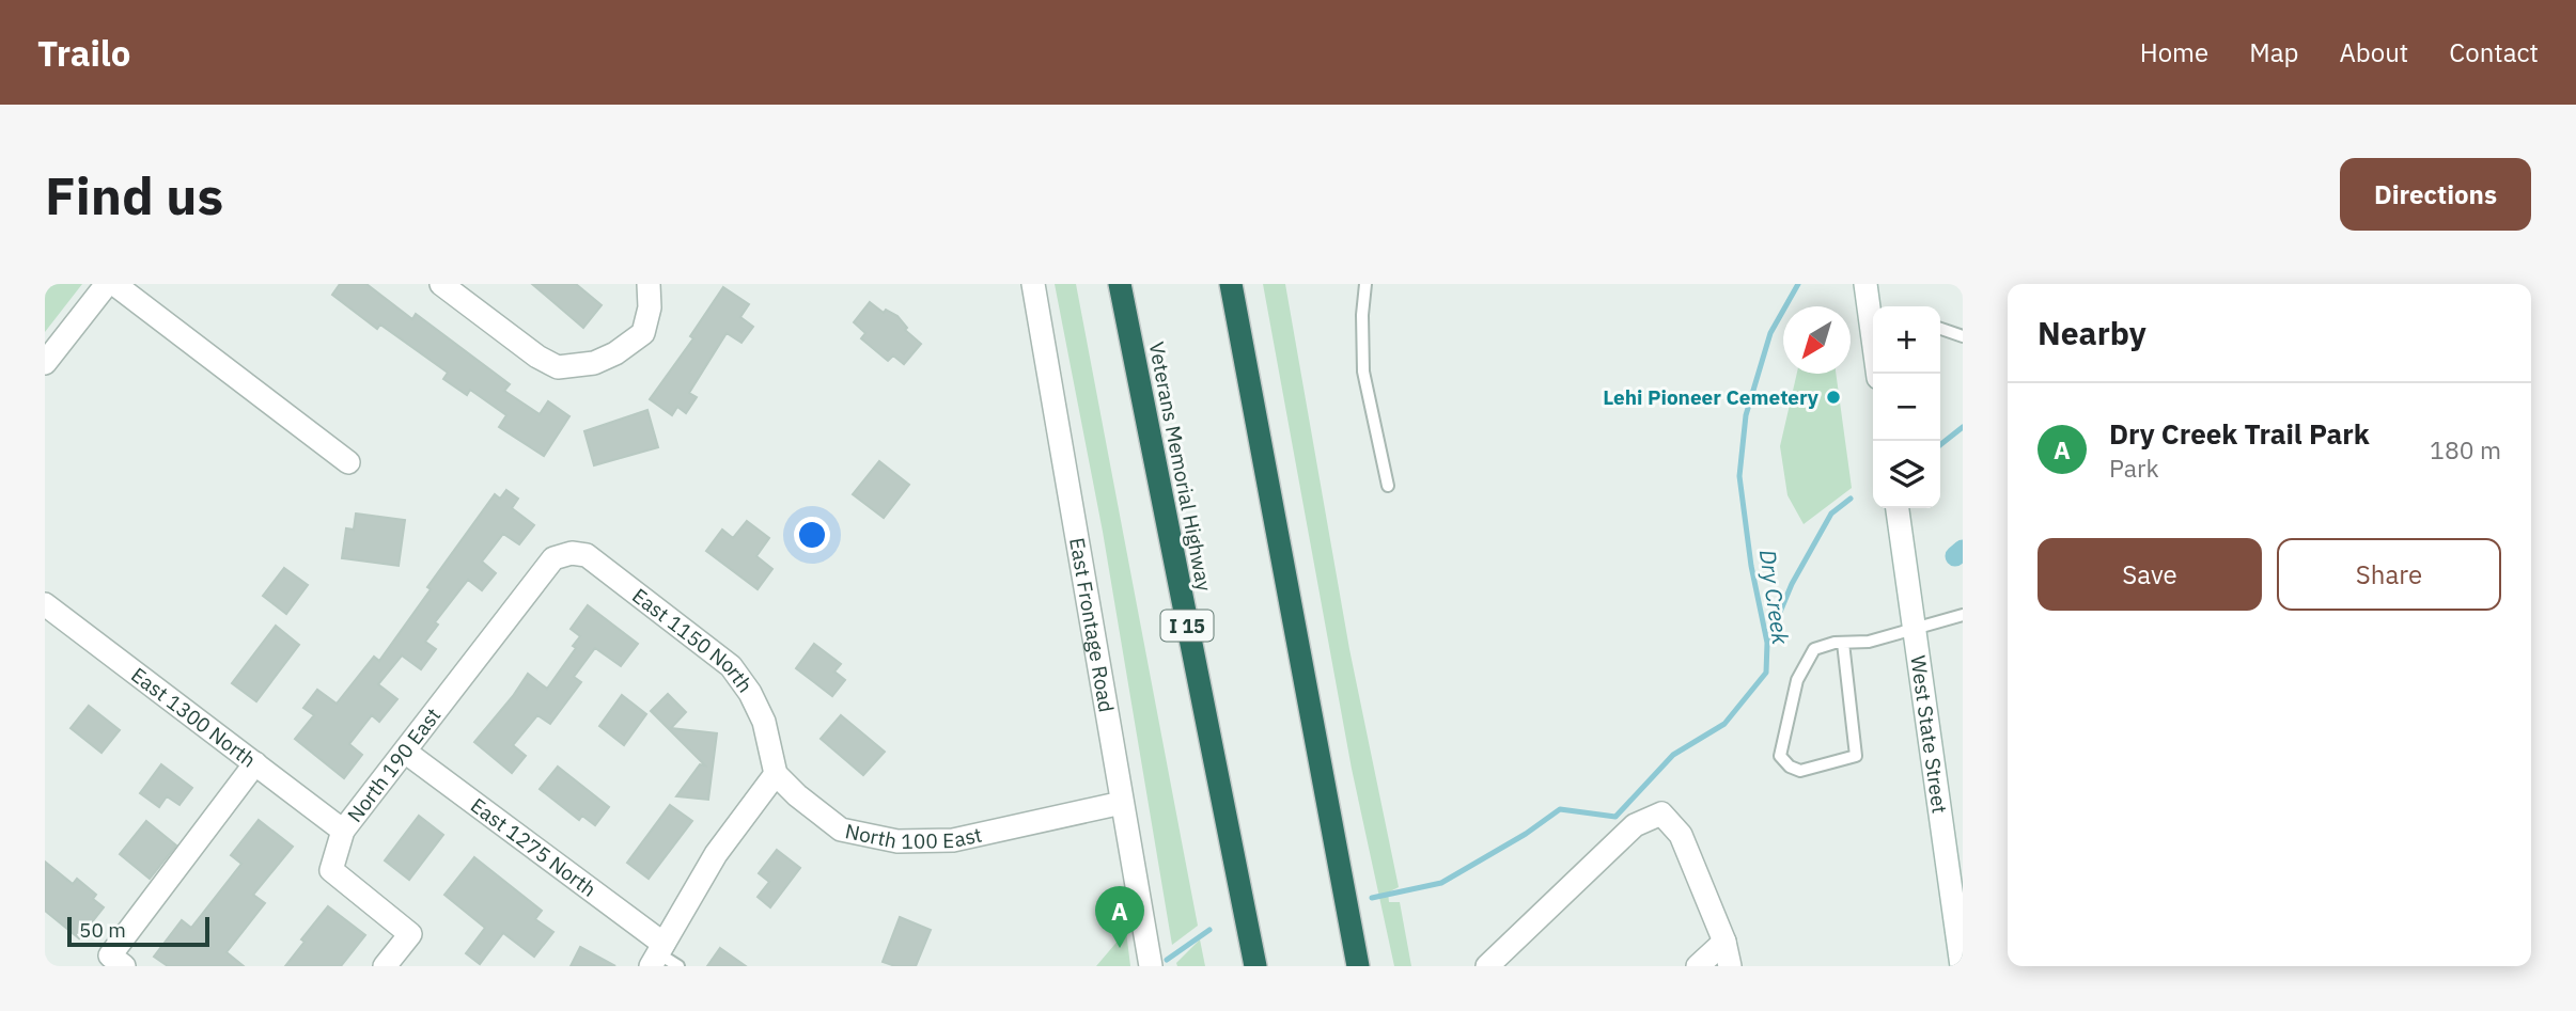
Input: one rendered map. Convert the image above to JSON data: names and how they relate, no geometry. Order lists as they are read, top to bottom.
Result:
{
  "streets": {
    "highway": ["Veterans Memorial Highway", "I 15"],
    "street": [
      "East Frontage Road",
      "East 1150 North",
      "East 1300 North",
      "West State Street",
      "North 190 East",
      "North 100 East",
      "East 1275 North"
    ]
  },
  "crossings": [
    ["East Frontage Road", "North 100 East"],
    ["East 1150 North", "North 190 East"],
    ["East 1150 North", "North 100 East"],
    ["East 1300 North", "North 190 East"],
    ["North 190 East", "East 1275 North"]
  ],
  "water": ["Dry Creek"],
  "places": ["Lehi Pioneer Cemetery"],
  "scale_bar": "50 m",
  "north": "bottom left",
  "page": {
    "header": "Trailo",
    "nav": [
      "Home",
      "Map",
      "About",
      "Contact"
    ],
    "buttons": [
      "Directions",
      ["Save", "Share"]
    ],
    "title": "Find us",
    "heading": "Nearby",
    "map_buttons": ["+", "−"],
    "list": [
      {
        "mark": "A",
        "name": "Dry Creek Trail Park",
        "note": "Park",
        "value": "180 m"
      }
    ],
    "pins": "A",
    "scale": "50 m"
  }
}
